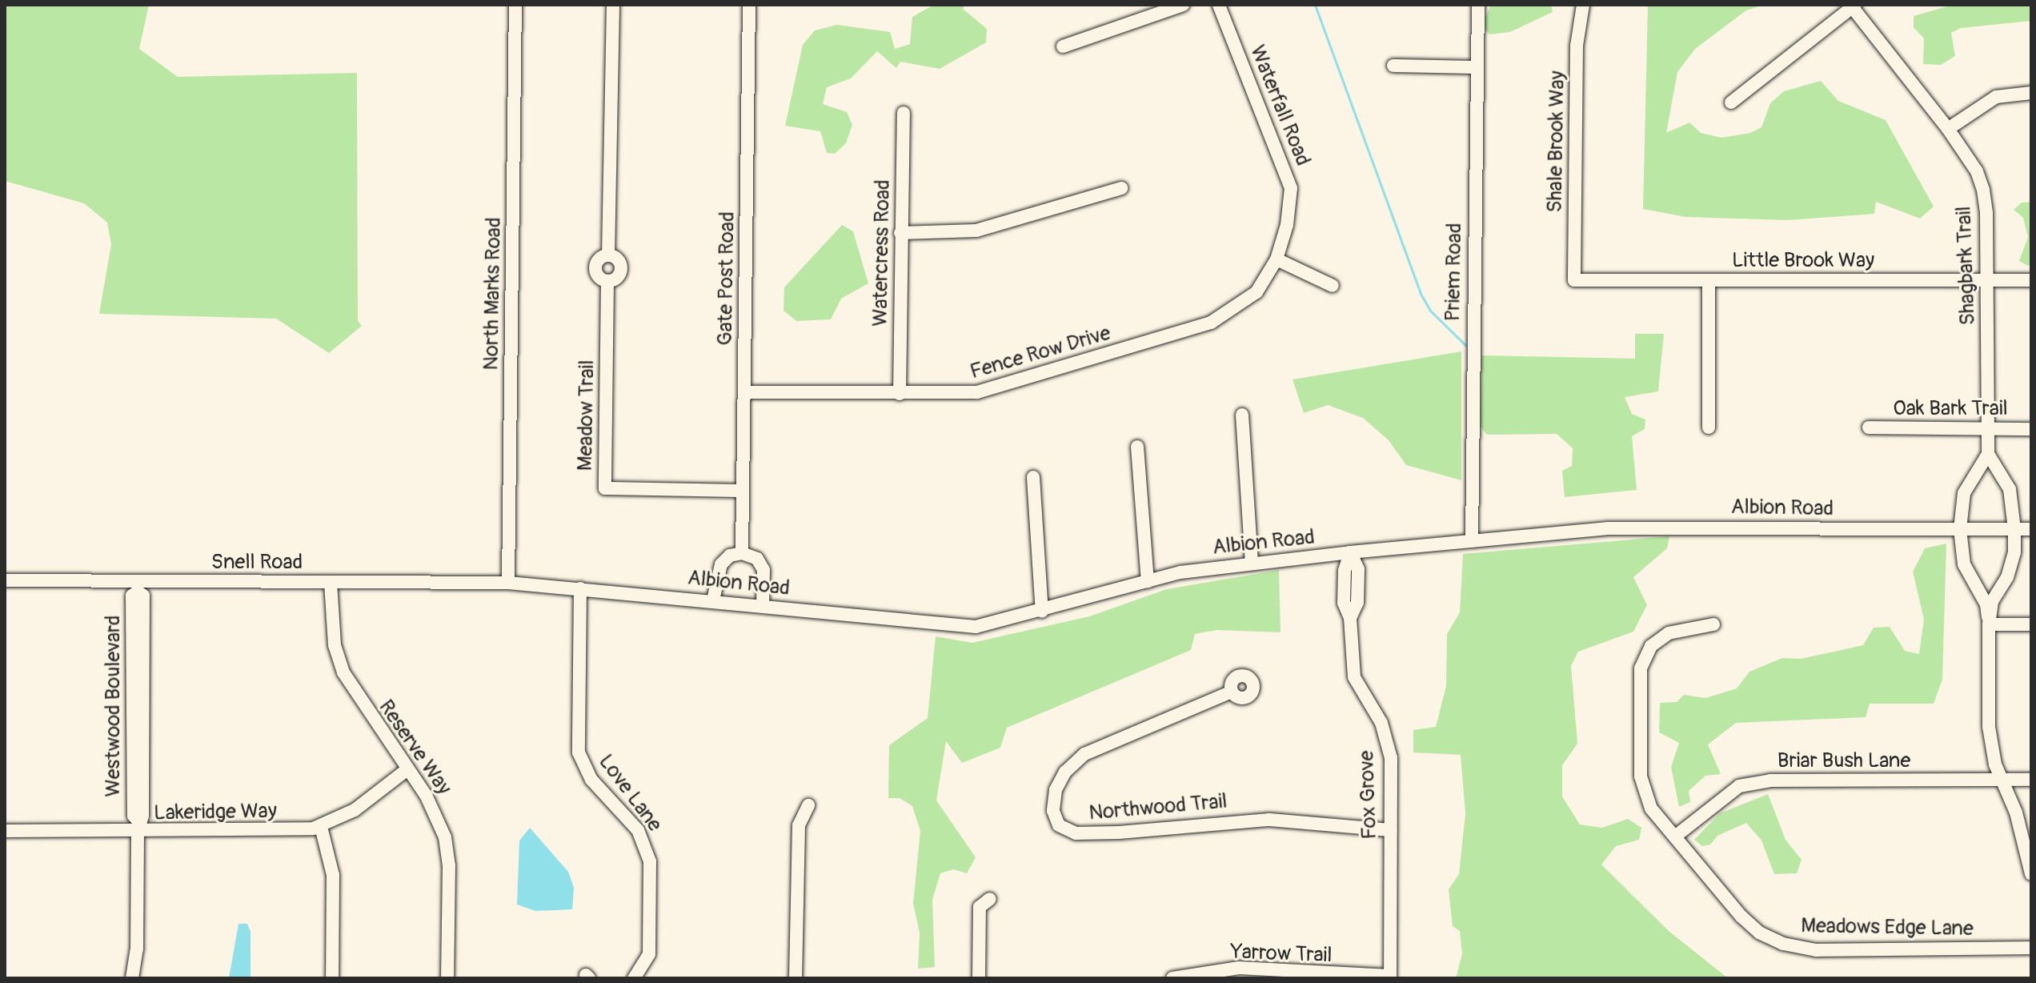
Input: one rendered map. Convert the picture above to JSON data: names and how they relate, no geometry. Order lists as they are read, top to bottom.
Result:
{
  "streets": {
    "street": [
      "Waterfall Road",
      "Shale Brook Way",
      "Watercress Road",
      "Little Brook Way",
      "Shagbark Trail",
      "Priem Road",
      "Gate Post Road",
      "North Marks Road",
      "Fence Row Drive",
      "Oak Bark Trail",
      "Meadow Trail",
      "Albion Road",
      "Snell Road",
      "Westwood Boulevard",
      "Reserve Way",
      "Briar Bush Lane",
      "Love Lane",
      "Fox Grove",
      "Northwood Trail",
      "Lakeridge Way",
      "Meadows Edge Lane",
      "Yarrow Trail"
    ]
  },
  "crossings": [
    ["Waterfall Road", "Fence Row Drive"],
    ["Shale Brook Way", "Little Brook Way"],
    ["Watercress Road", "Fence Row Drive"],
    ["Little Brook Way", "Shagbark Trail"],
    ["Shagbark Trail", "Oak Bark Trail"],
    ["Priem Road", "Albion Road"],
    ["Gate Post Road", "Fence Row Drive"],
    ["Gate Post Road", "Meadow Trail"],
    ["North Marks Road", "Albion Road"],
    ["North Marks Road", "Snell Road"],
    ["Albion Road", "Snell Road"],
    ["Albion Road", "Love Lane"],
    ["Albion Road", "Fox Grove"],
    ["Snell Road", "Westwood Boulevard"],
    ["Snell Road", "Reserve Way"],
    ["Westwood Boulevard", "Lakeridge Way"],
    ["Reserve Way", "Lakeridge Way"],
    ["Briar Bush Lane", "Meadows Edge Lane"],
    ["Fox Grove", "Northwood Trail"],
    ["Fox Grove", "Yarrow Trail"]
  ]
}
